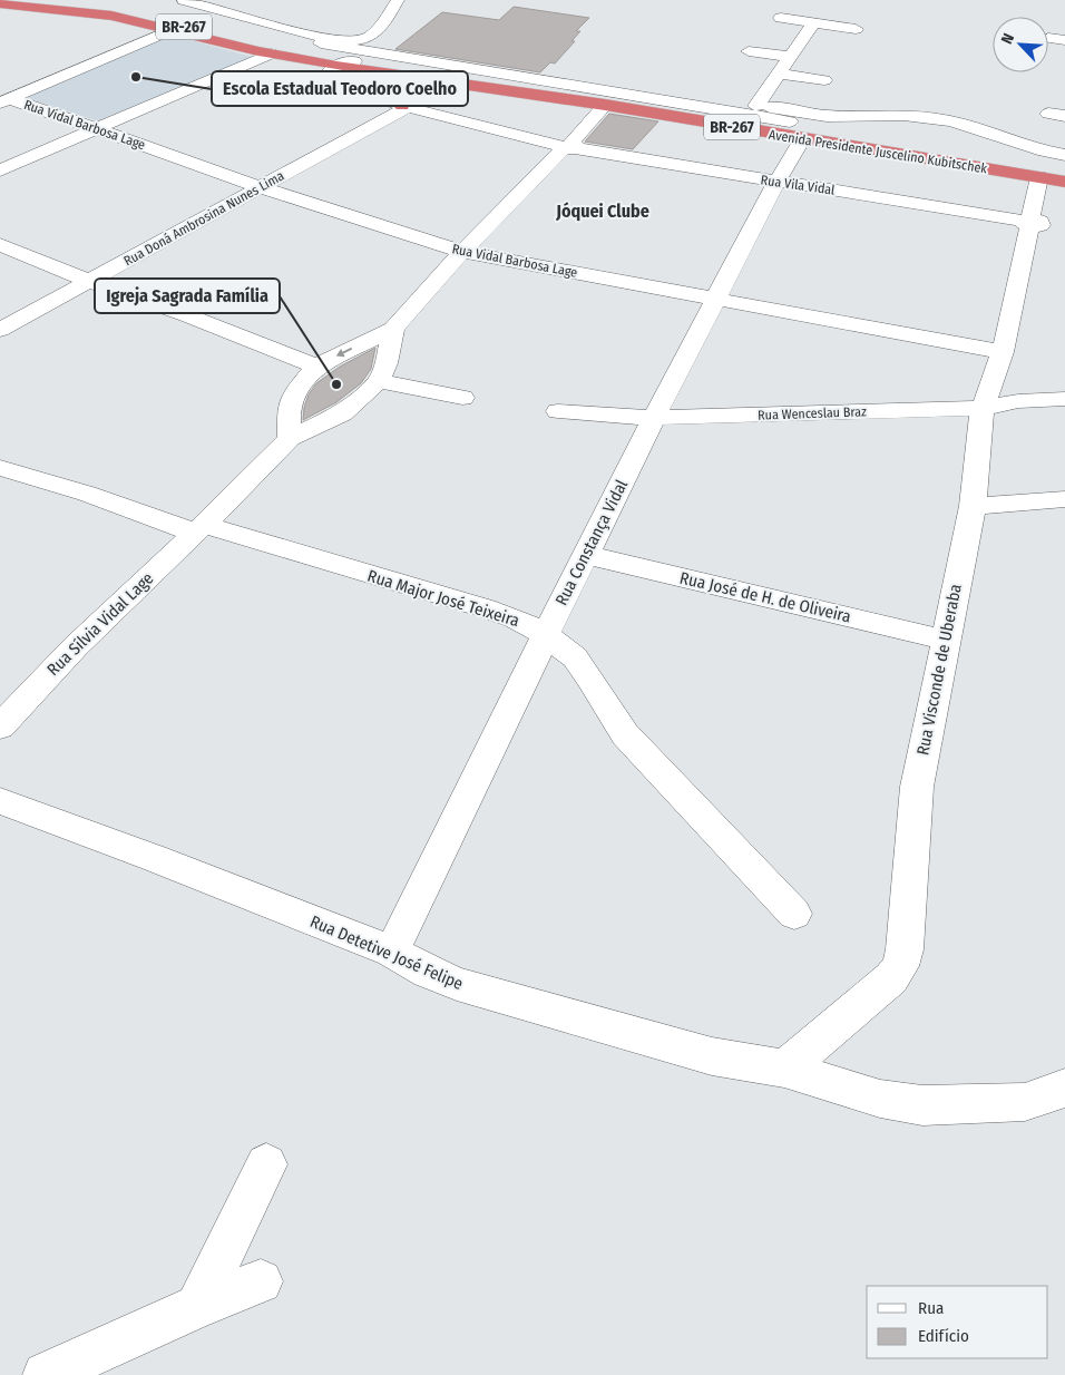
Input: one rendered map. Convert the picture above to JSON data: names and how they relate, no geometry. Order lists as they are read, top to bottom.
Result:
{
  "streets": {
    "highway": ["BR-267", "Avenida Presidente Juscelino Kubitschek"],
    "street": [
      "Rua Vidal Barbosa Lage",
      "Rua Vila Vidal",
      "Rua Doná Ambrosina Nunes Lima",
      "Rua Wenceslau Braz",
      "Rua Constança Vidal",
      "Rua José de H. de Oliveira",
      "Rua Major José Teixeira",
      "Rua Sílvia Vidal Lage",
      "Rua Visconde de Uberaba",
      "Rua Detetive José Felipe"
    ]
  },
  "crossings": [
    ["Rua Vidal Barbosa Lage", "Rua Doná Ambrosina Nunes Lima"],
    ["Rua Vidal Barbosa Lage", "Rua Constança Vidal"],
    ["Rua Vidal Barbosa Lage", "Rua Visconde de Uberaba"],
    ["Avenida Presidente Juscelino Kubitschek", "Rua Vila Vidal"],
    ["Avenida Presidente Juscelino Kubitschek", "Rua Constança Vidal"],
    ["Avenida Presidente Juscelino Kubitschek", "Rua Visconde de Uberaba"],
    ["Rua Vila Vidal", "Rua Doná Ambrosina Nunes Lima"],
    ["Rua Vila Vidal", "Rua Constança Vidal"],
    ["Rua Vila Vidal", "Rua Visconde de Uberaba"],
    ["Rua Wenceslau Braz", "Rua Constança Vidal"],
    ["Rua Wenceslau Braz", "Rua Visconde de Uberaba"],
    ["Rua Constança Vidal", "Rua José de H. de Oliveira"],
    ["Rua Constança Vidal", "Rua Major José Teixeira"],
    ["Rua Constança Vidal", "Rua Detetive José Felipe"],
    ["Rua José de H. de Oliveira", "Rua Visconde de Uberaba"],
    ["Rua Major José Teixeira", "Rua Sílvia Vidal Lage"],
    ["Rua Visconde de Uberaba", "Rua Detetive José Felipe"]
  ],
  "districts": ["Jóquei Clube"],
  "places": ["Escola Estadual Teodoro Coelho", "Igreja Sagrada Família"],
  "legend": ["Rua", "Edifício"],
  "north": "top left"
}
